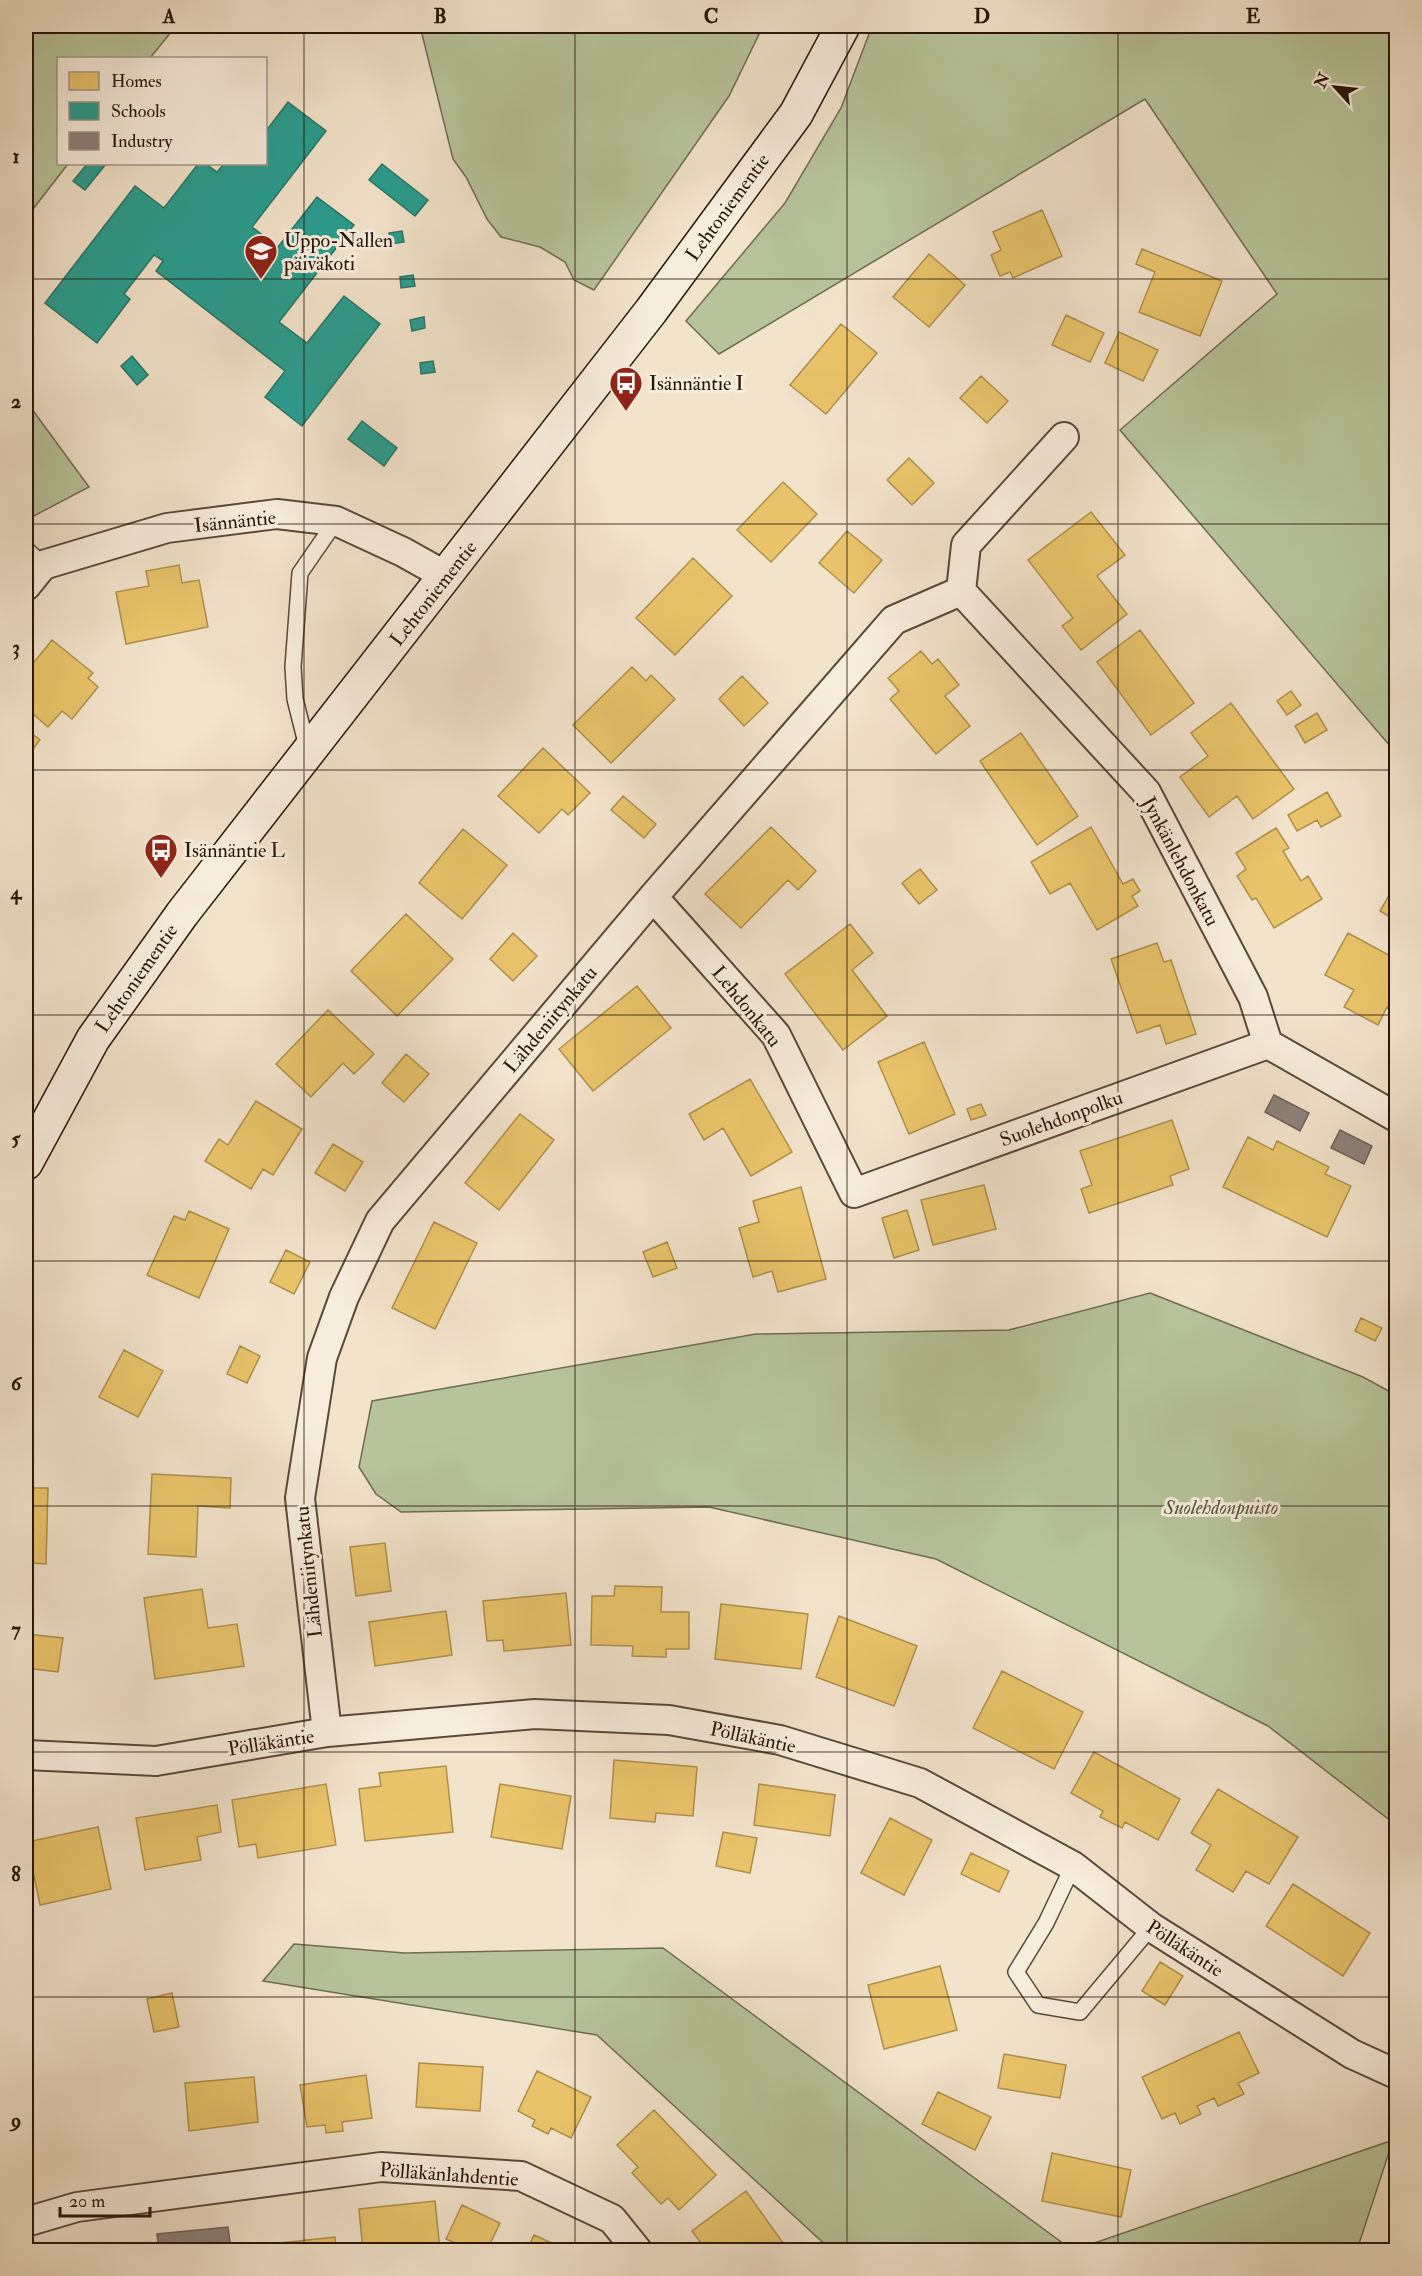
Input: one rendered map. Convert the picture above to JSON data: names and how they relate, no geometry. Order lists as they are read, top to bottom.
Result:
{
  "streets": {
    "main road": ["Lehtoniementie"],
    "street": [
      "Isännäntie",
      "Jynkänlehdonkatu",
      "Lehdonkatu",
      "Lähdeniitynkatu",
      "Suolehdonpolku",
      "Pölläkäntie",
      "Pölläkänlahdentie"
    ]
  },
  "crossings": [
    ["Lehtoniementie", "Isännäntie"],
    ["Jynkänlehdonkatu", "Lähdeniitynkatu"],
    ["Jynkänlehdonkatu", "Suolehdonpolku"],
    ["Lehdonkatu", "Lähdeniitynkatu"],
    ["Lehdonkatu", "Suolehdonpolku"],
    ["Lähdeniitynkatu", "Pölläkäntie"]
  ],
  "parks": ["Suolehdonpuisto"],
  "places": {
    "school or university": ["Uppo-Nallen päiväkoti"],
    "bus stop": ["Isännäntie I", "Isännäntie L"]
  },
  "legend": ["Homes", "Schools", "Industry"],
  "scale_bar": "20 m",
  "north": "top left",
  "grid": {
    "columns": [
      "A",
      "B",
      "C",
      "D",
      "E"
    ],
    "rows": [
      "1",
      "2",
      "3",
      "4",
      "5",
      "6",
      "7",
      "8",
      "9"
    ]
  }
}
